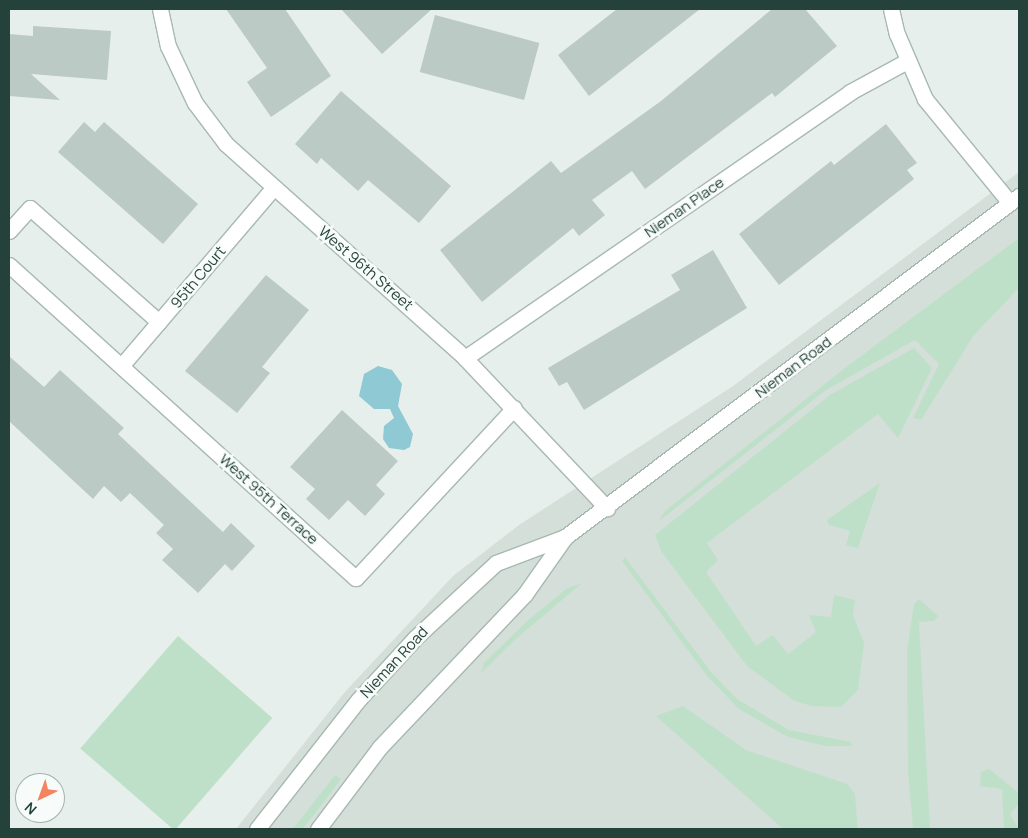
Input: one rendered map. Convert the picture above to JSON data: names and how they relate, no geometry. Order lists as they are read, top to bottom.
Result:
{
  "streets": {
    "street": [
      "Nieman Place",
      "West 96th Street",
      "95th Court",
      "Nieman Road",
      "West 95th Terrace"
    ]
  },
  "crossings": [
    ["Nieman Place", "West 96th Street"],
    ["West 96th Street", "95th Court"],
    ["West 96th Street", "Nieman Road"],
    ["West 96th Street", "West 95th Terrace"],
    ["95th Court", "West 95th Terrace"]
  ],
  "north": "bottom left"
}
